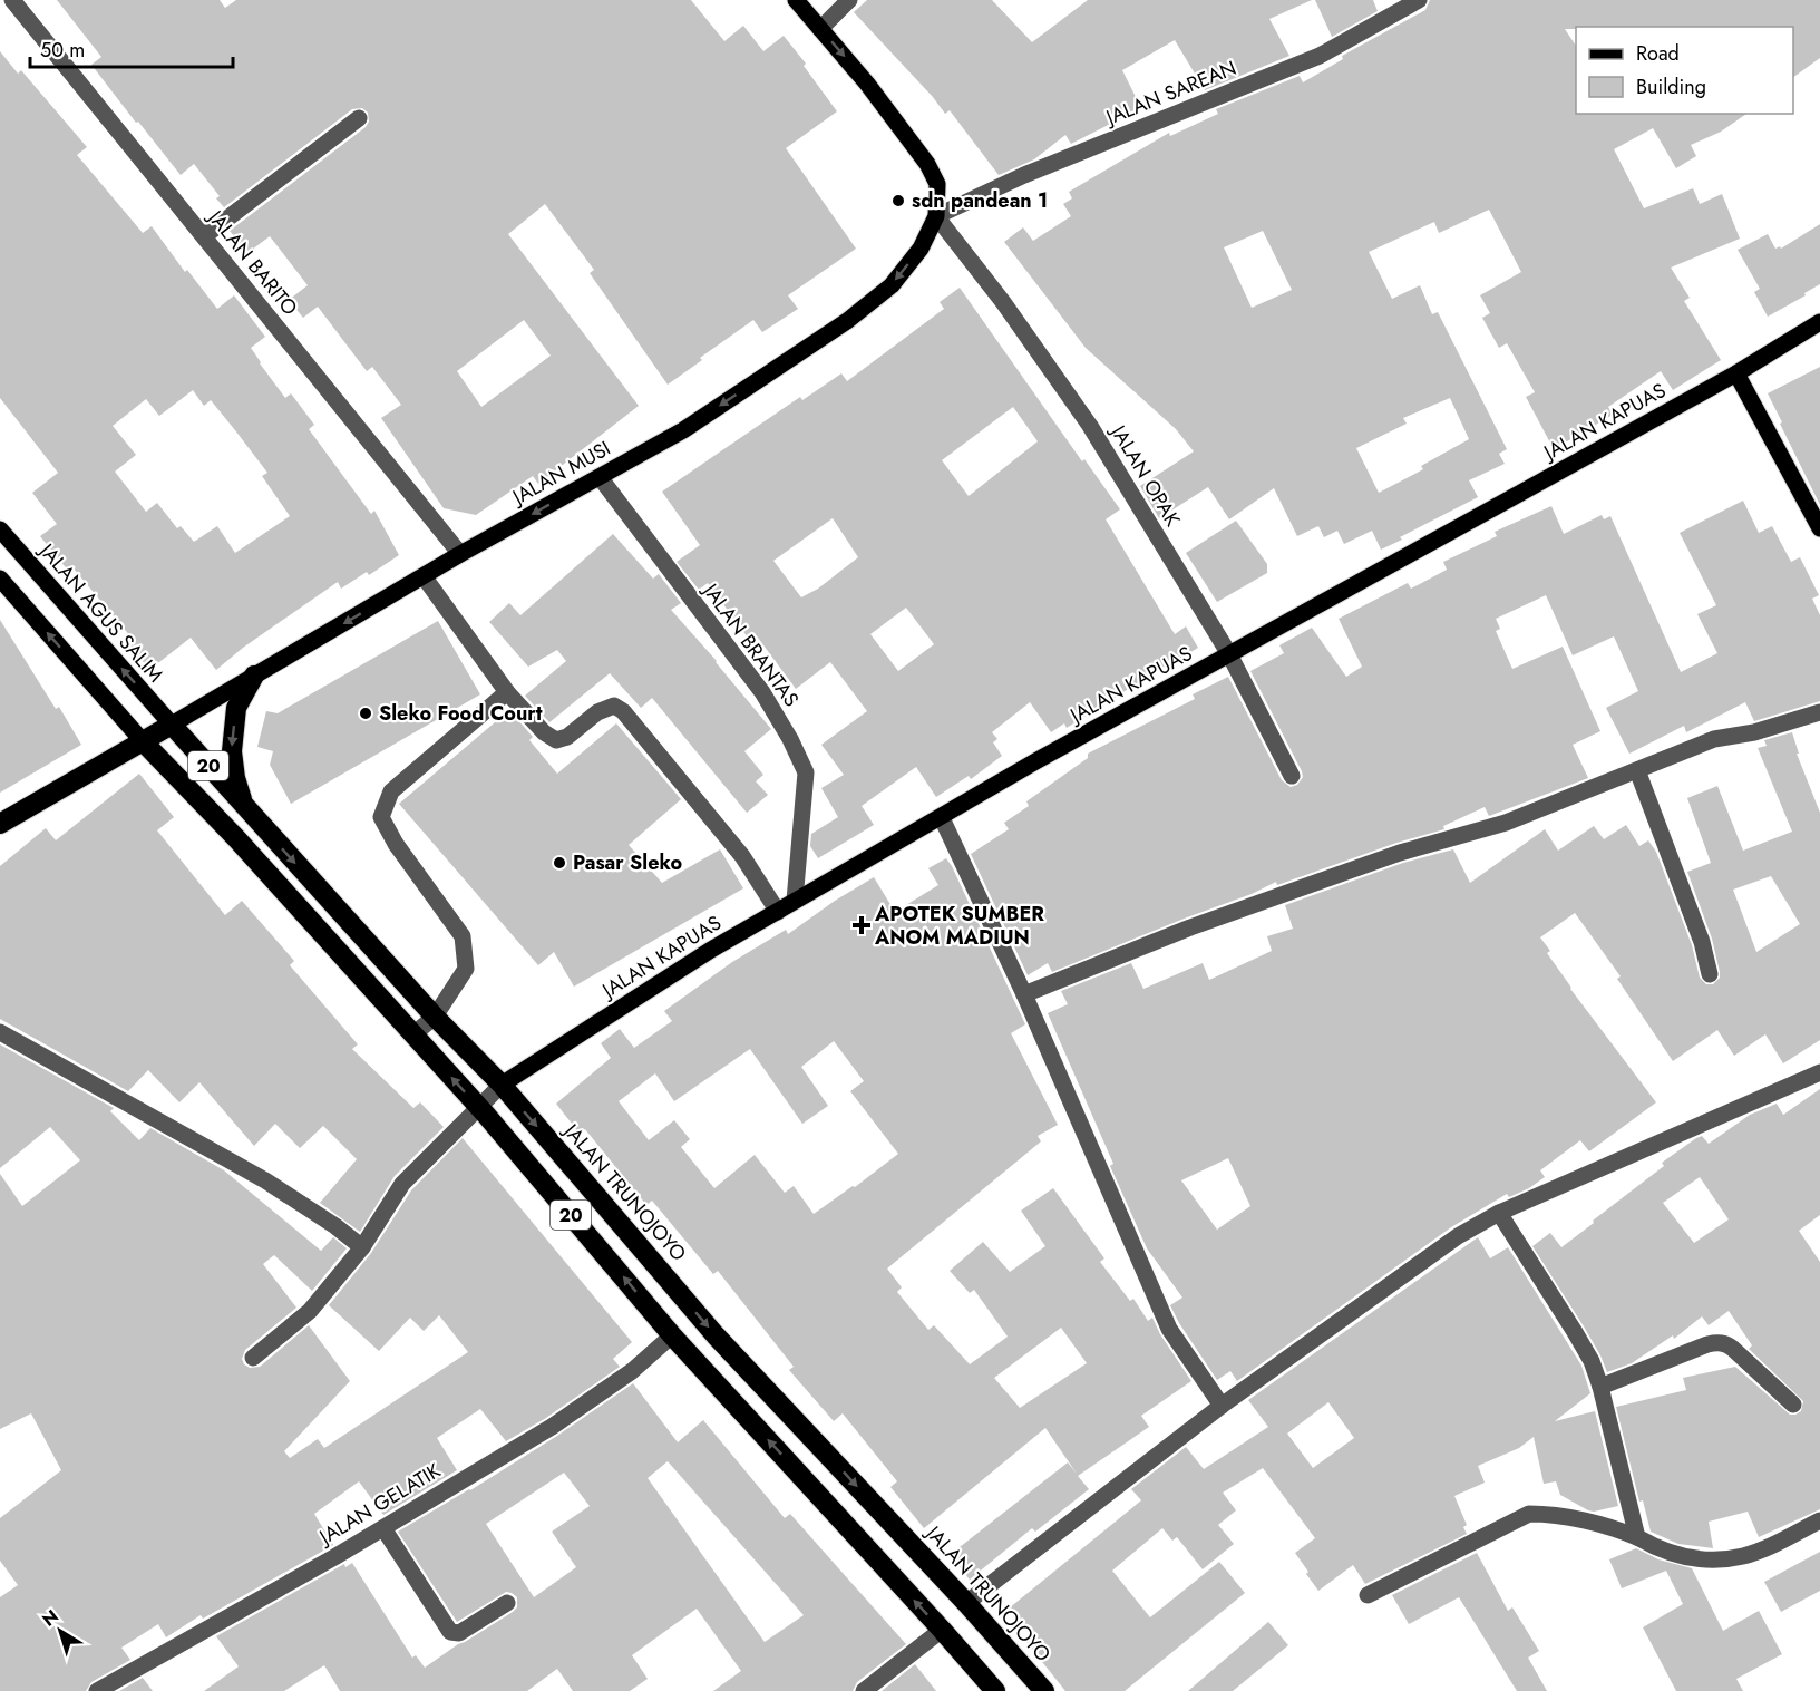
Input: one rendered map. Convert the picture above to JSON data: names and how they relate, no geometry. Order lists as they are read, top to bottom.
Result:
{
  "streets": {
    "highway": ["20", "JALAN TRUNOJOYO"],
    "main road": ["JALAN KAPUAS", "JALAN MUSI", "JALAN AGUS SALIM"],
    "street": [
      "JALAN SAREAN",
      "JALAN BARITO",
      "JALAN OPAK",
      "JALAN BRANTAS",
      "JALAN GELATIK"
    ]
  },
  "crossings": [
    ["JALAN SAREAN", "JALAN MUSI"],
    ["JALAN SAREAN", "JALAN OPAK"],
    ["JALAN BARITO", "JALAN MUSI"],
    ["JALAN KAPUAS", "JALAN OPAK"],
    ["JALAN KAPUAS", "JALAN BRANTAS"],
    ["JALAN KAPUAS", "20"],
    ["JALAN KAPUAS", "JALAN TRUNOJOYO"],
    ["JALAN MUSI", "JALAN OPAK"],
    ["JALAN MUSI", "JALAN AGUS SALIM"],
    ["JALAN MUSI", "JALAN BRANTAS"],
    ["JALAN MUSI", "JALAN TRUNOJOYO"],
    ["JALAN AGUS SALIM", "JALAN TRUNOJOYO"],
    ["20", "JALAN GELATIK"]
  ],
  "one_way": ["JALAN MUSI"],
  "places": {
    "other": ["sdn pandean 1", "Sleko Food Court", "Pasar Sleko"],
    "health": ["APOTEK SUMBER ANOM MADIUN"]
  },
  "legend": ["Road", "Building"],
  "scale_bar": "50 m",
  "north": "top left"
}
